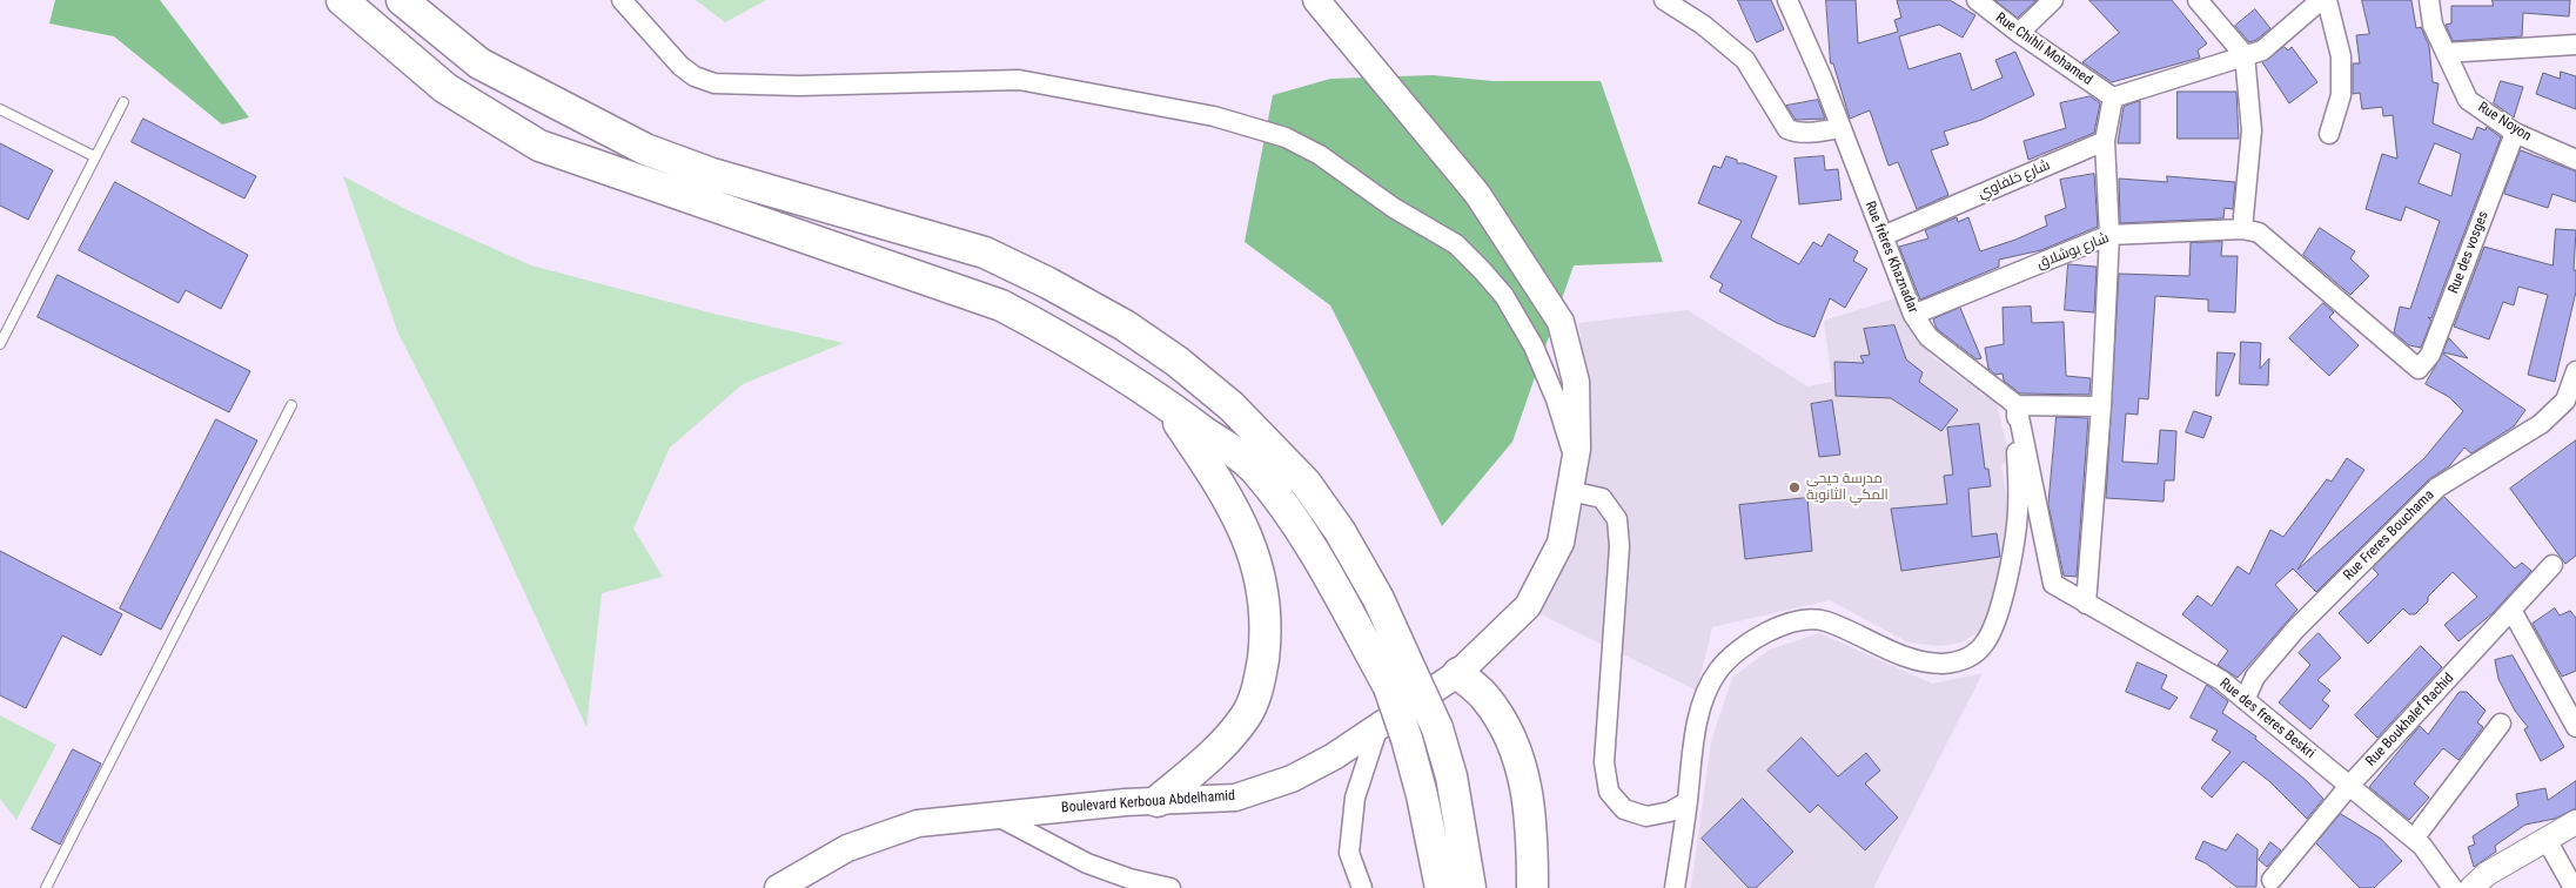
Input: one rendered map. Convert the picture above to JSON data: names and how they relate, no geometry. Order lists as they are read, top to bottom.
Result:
{
  "streets": {
    "main road": ["Boulevard Kerboua Abdelhamid"],
    "street": [
      "Rue Chihli Mohamed",
      "Rue Noyon",
      "شارع خلفاوي",
      "شارع بوشلاق",
      "Rue des vosges",
      "Rue frères Khaznadar",
      "Rue Freres Bouchama",
      "Rue des freres Beskri",
      "Rue Boukhalef Rachid"
    ]
  },
  "crossings": [
    ["Rue Noyon", "Rue des vosges"],
    ["شارع خلفاوي", "Rue frères Khaznadar"],
    ["شارع بوشلاق", "Rue des vosges"],
    ["شارع بوشلاق", "Rue frères Khaznadar"],
    ["Rue frères Khaznadar", "Rue des freres Beskri"],
    ["Rue Freres Bouchama", "Rue des freres Beskri"],
    ["Rue des freres Beskri", "Rue Boukhalef Rachid"]
  ],
  "places": ["مدرسة حيحي المكي الثانوية"]
}
